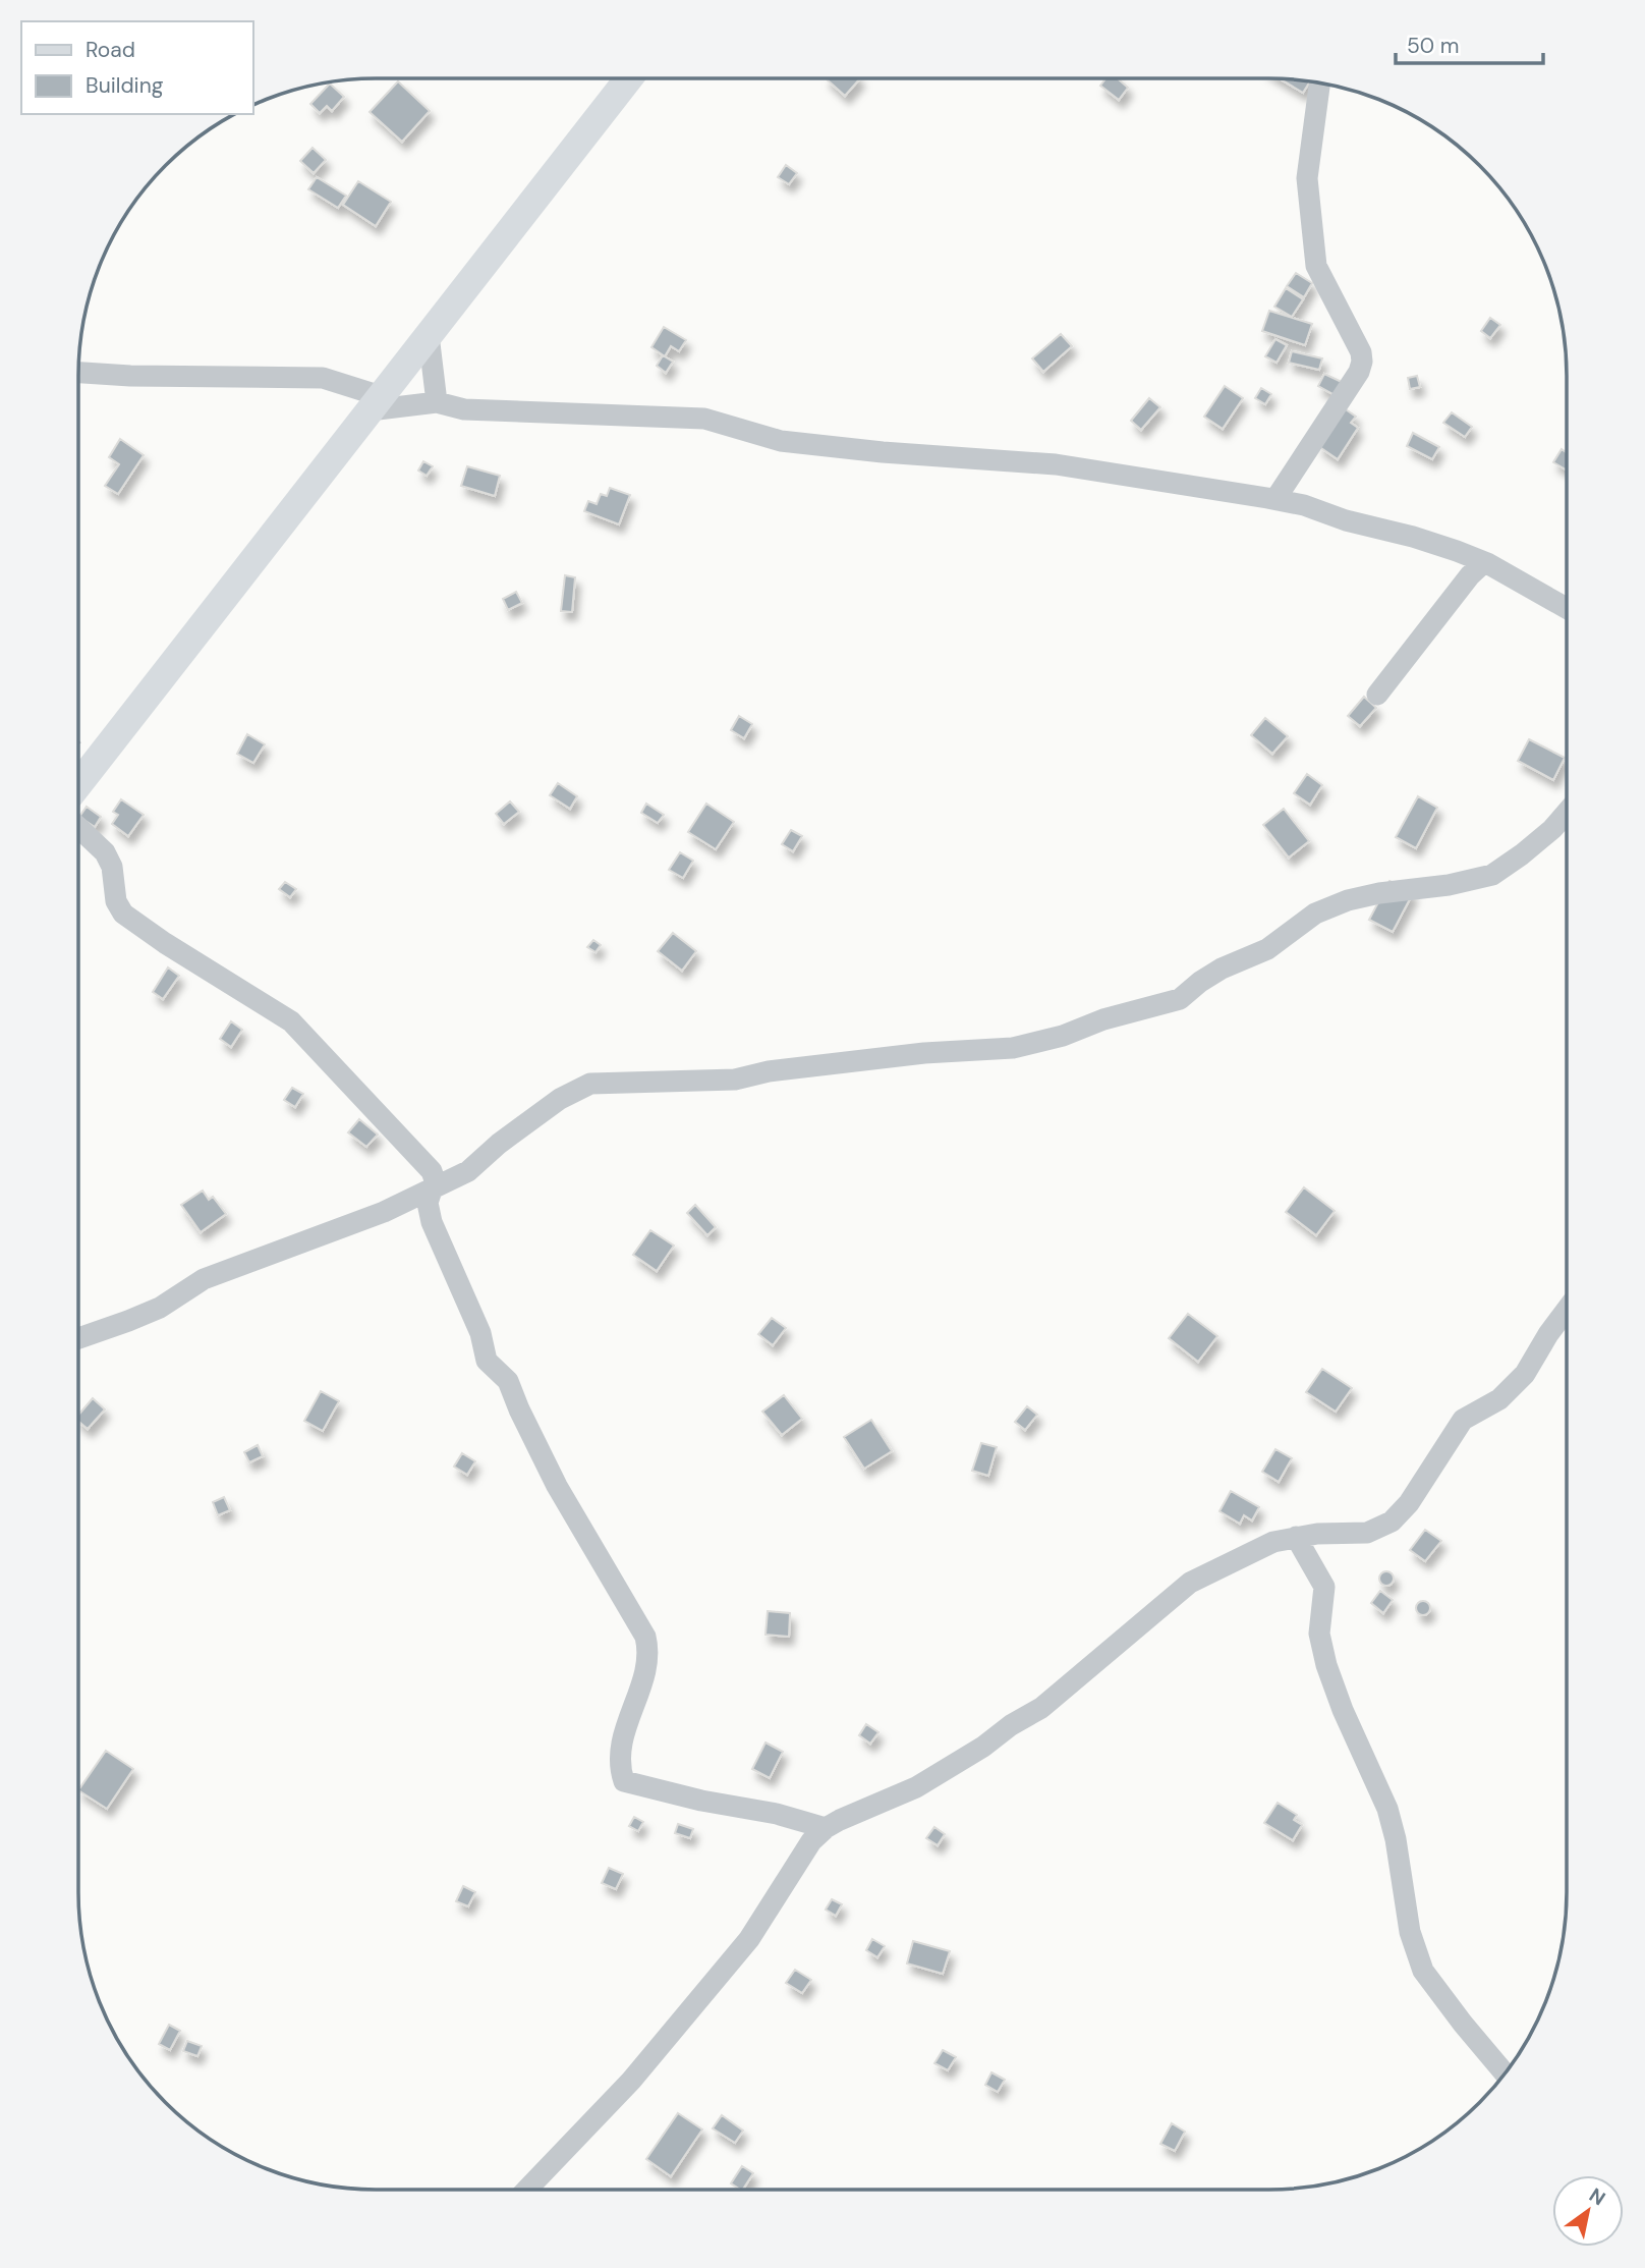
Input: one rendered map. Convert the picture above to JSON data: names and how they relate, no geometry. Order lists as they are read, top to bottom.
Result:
{
  "legend": ["Road", "Building"],
  "scale_bar": "50 m",
  "north": "top right"
}
